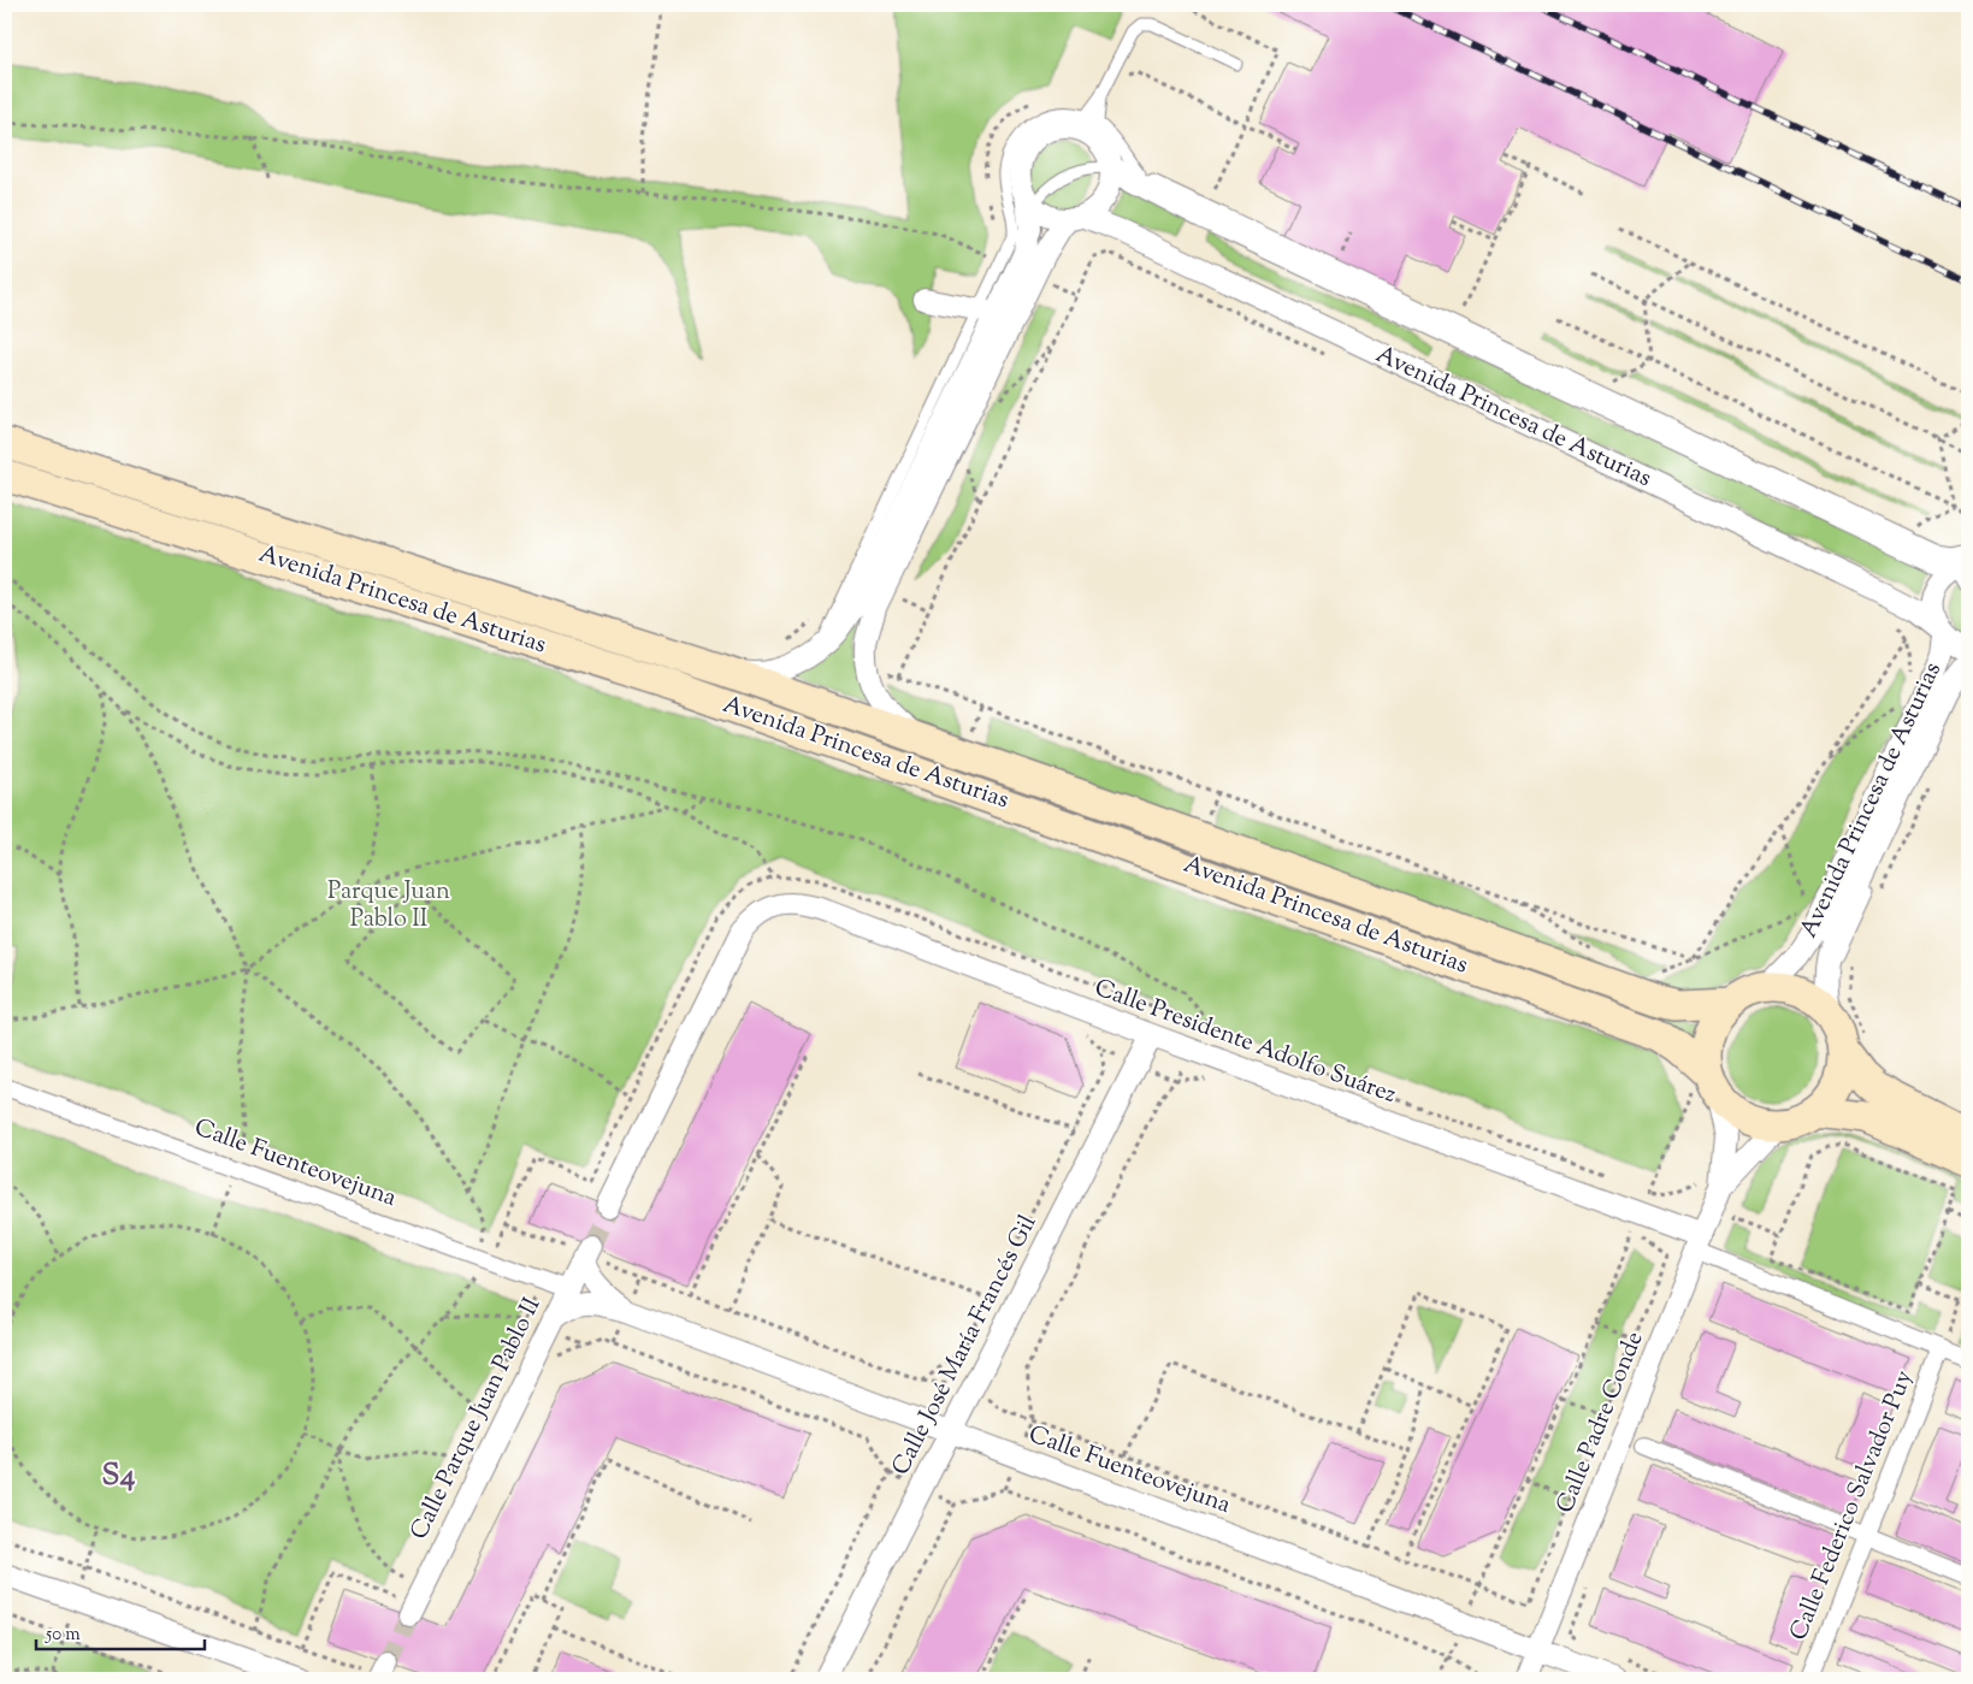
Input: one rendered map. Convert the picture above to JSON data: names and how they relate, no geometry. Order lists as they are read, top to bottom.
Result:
{
  "streets": {
    "main road": ["Avenida Princesa de Asturias"],
    "street": [
      "Calle Presidente Adolfo Suárez",
      "Calle Fuenteovejuna",
      "Calle José María Francés Gil",
      "Calle Parque Juan Pablo II",
      "Calle Padre Conde",
      "Calle Federico Salvador Puy"
    ]
  },
  "crossings": [
    ["Avenida Princesa de Asturias", "Calle Padre Conde"],
    ["Calle Presidente Adolfo Suárez", "Calle José María Francés Gil"],
    ["Calle Presidente Adolfo Suárez", "Calle Padre Conde"],
    ["Calle Presidente Adolfo Suárez", "Calle Federico Salvador Puy"],
    ["Calle Fuenteovejuna", "Calle José María Francés Gil"],
    ["Calle Fuenteovejuna", "Calle Parque Juan Pablo II"],
    ["Calle Fuenteovejuna", "Calle Padre Conde"]
  ],
  "districts": ["S4"],
  "parks": ["Parque Juan Pablo II"],
  "scale_bar": "50 m"
}
